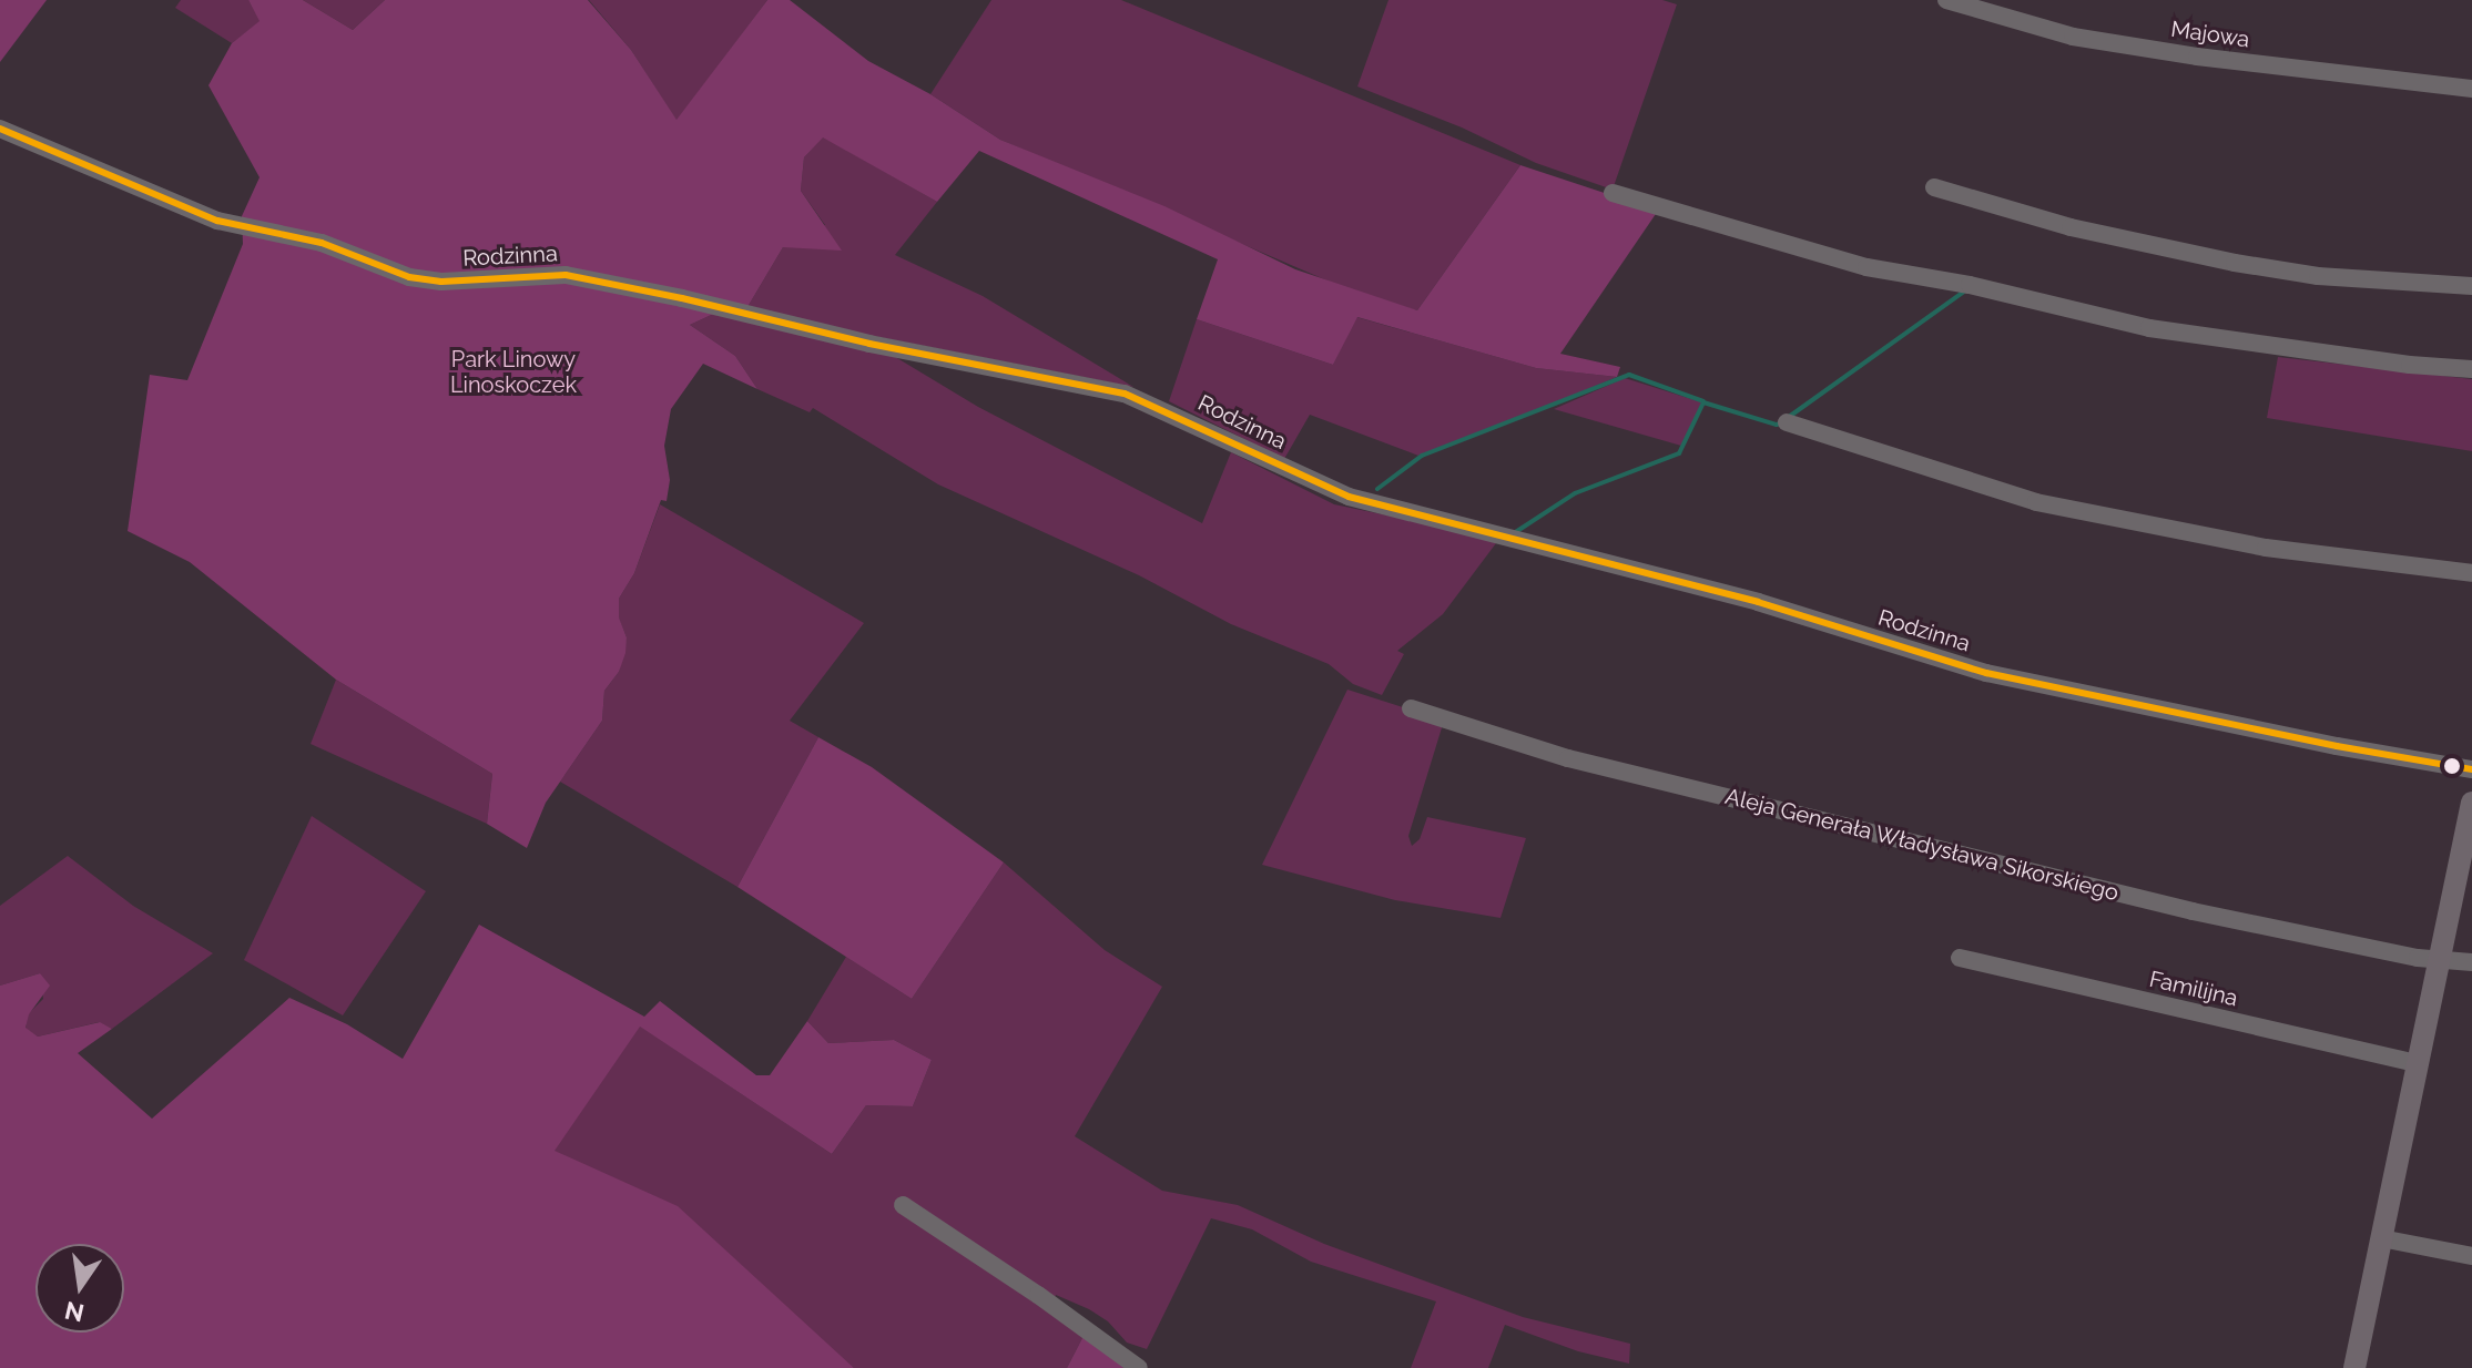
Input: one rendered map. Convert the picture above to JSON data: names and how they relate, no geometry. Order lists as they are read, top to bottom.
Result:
{
  "streets": {
    "street": [
      "Majowa",
      "Rodzinna",
      "Aleja Generała Władysława Sikorskiego",
      "Familijna"
    ]
  },
  "parks": ["Park Linowy Linoskoczek"],
  "north": "bottom"
}
